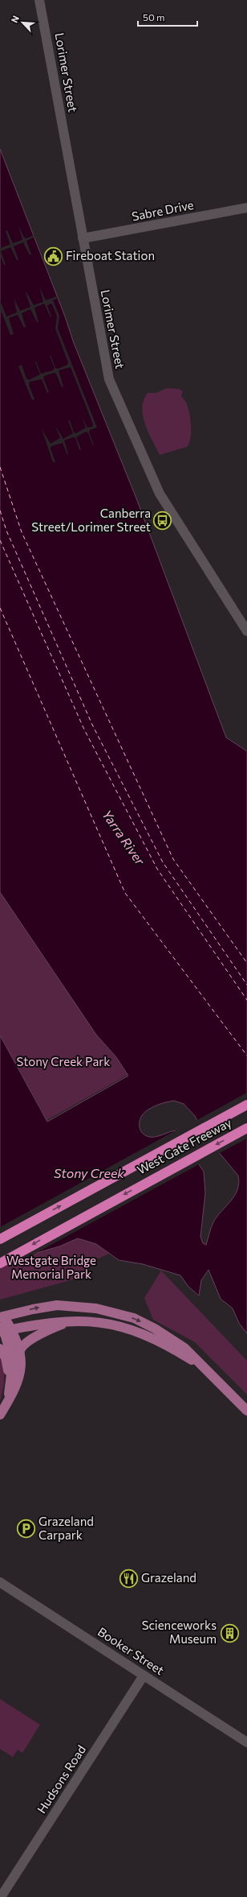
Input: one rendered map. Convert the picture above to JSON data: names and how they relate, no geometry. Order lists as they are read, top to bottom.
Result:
{
  "streets": {
    "highway": ["West Gate Freeway"],
    "street": [
      "Lorimer Street",
      "Sabre Drive",
      "Booker Street",
      "Hudsons Road"
    ]
  },
  "crossings": [
    ["Lorimer Street", "Sabre Drive"],
    ["Booker Street", "Hudsons Road"]
  ],
  "water": ["Yarra River", "Stony Creek"],
  "parks": ["Stony Creek Park", "Westgate Bridge Memorial Park"],
  "places": {
    "public building": ["Fireboat Station"],
    "bus stop": ["Canberra Street/Lorimer Street"],
    "parking": ["Grazeland Carpark"],
    "restaurant": ["Grazeland"],
    "building": ["Scienceworks Museum"]
  },
  "scale_bar": "50 m",
  "north": "top left"
}
